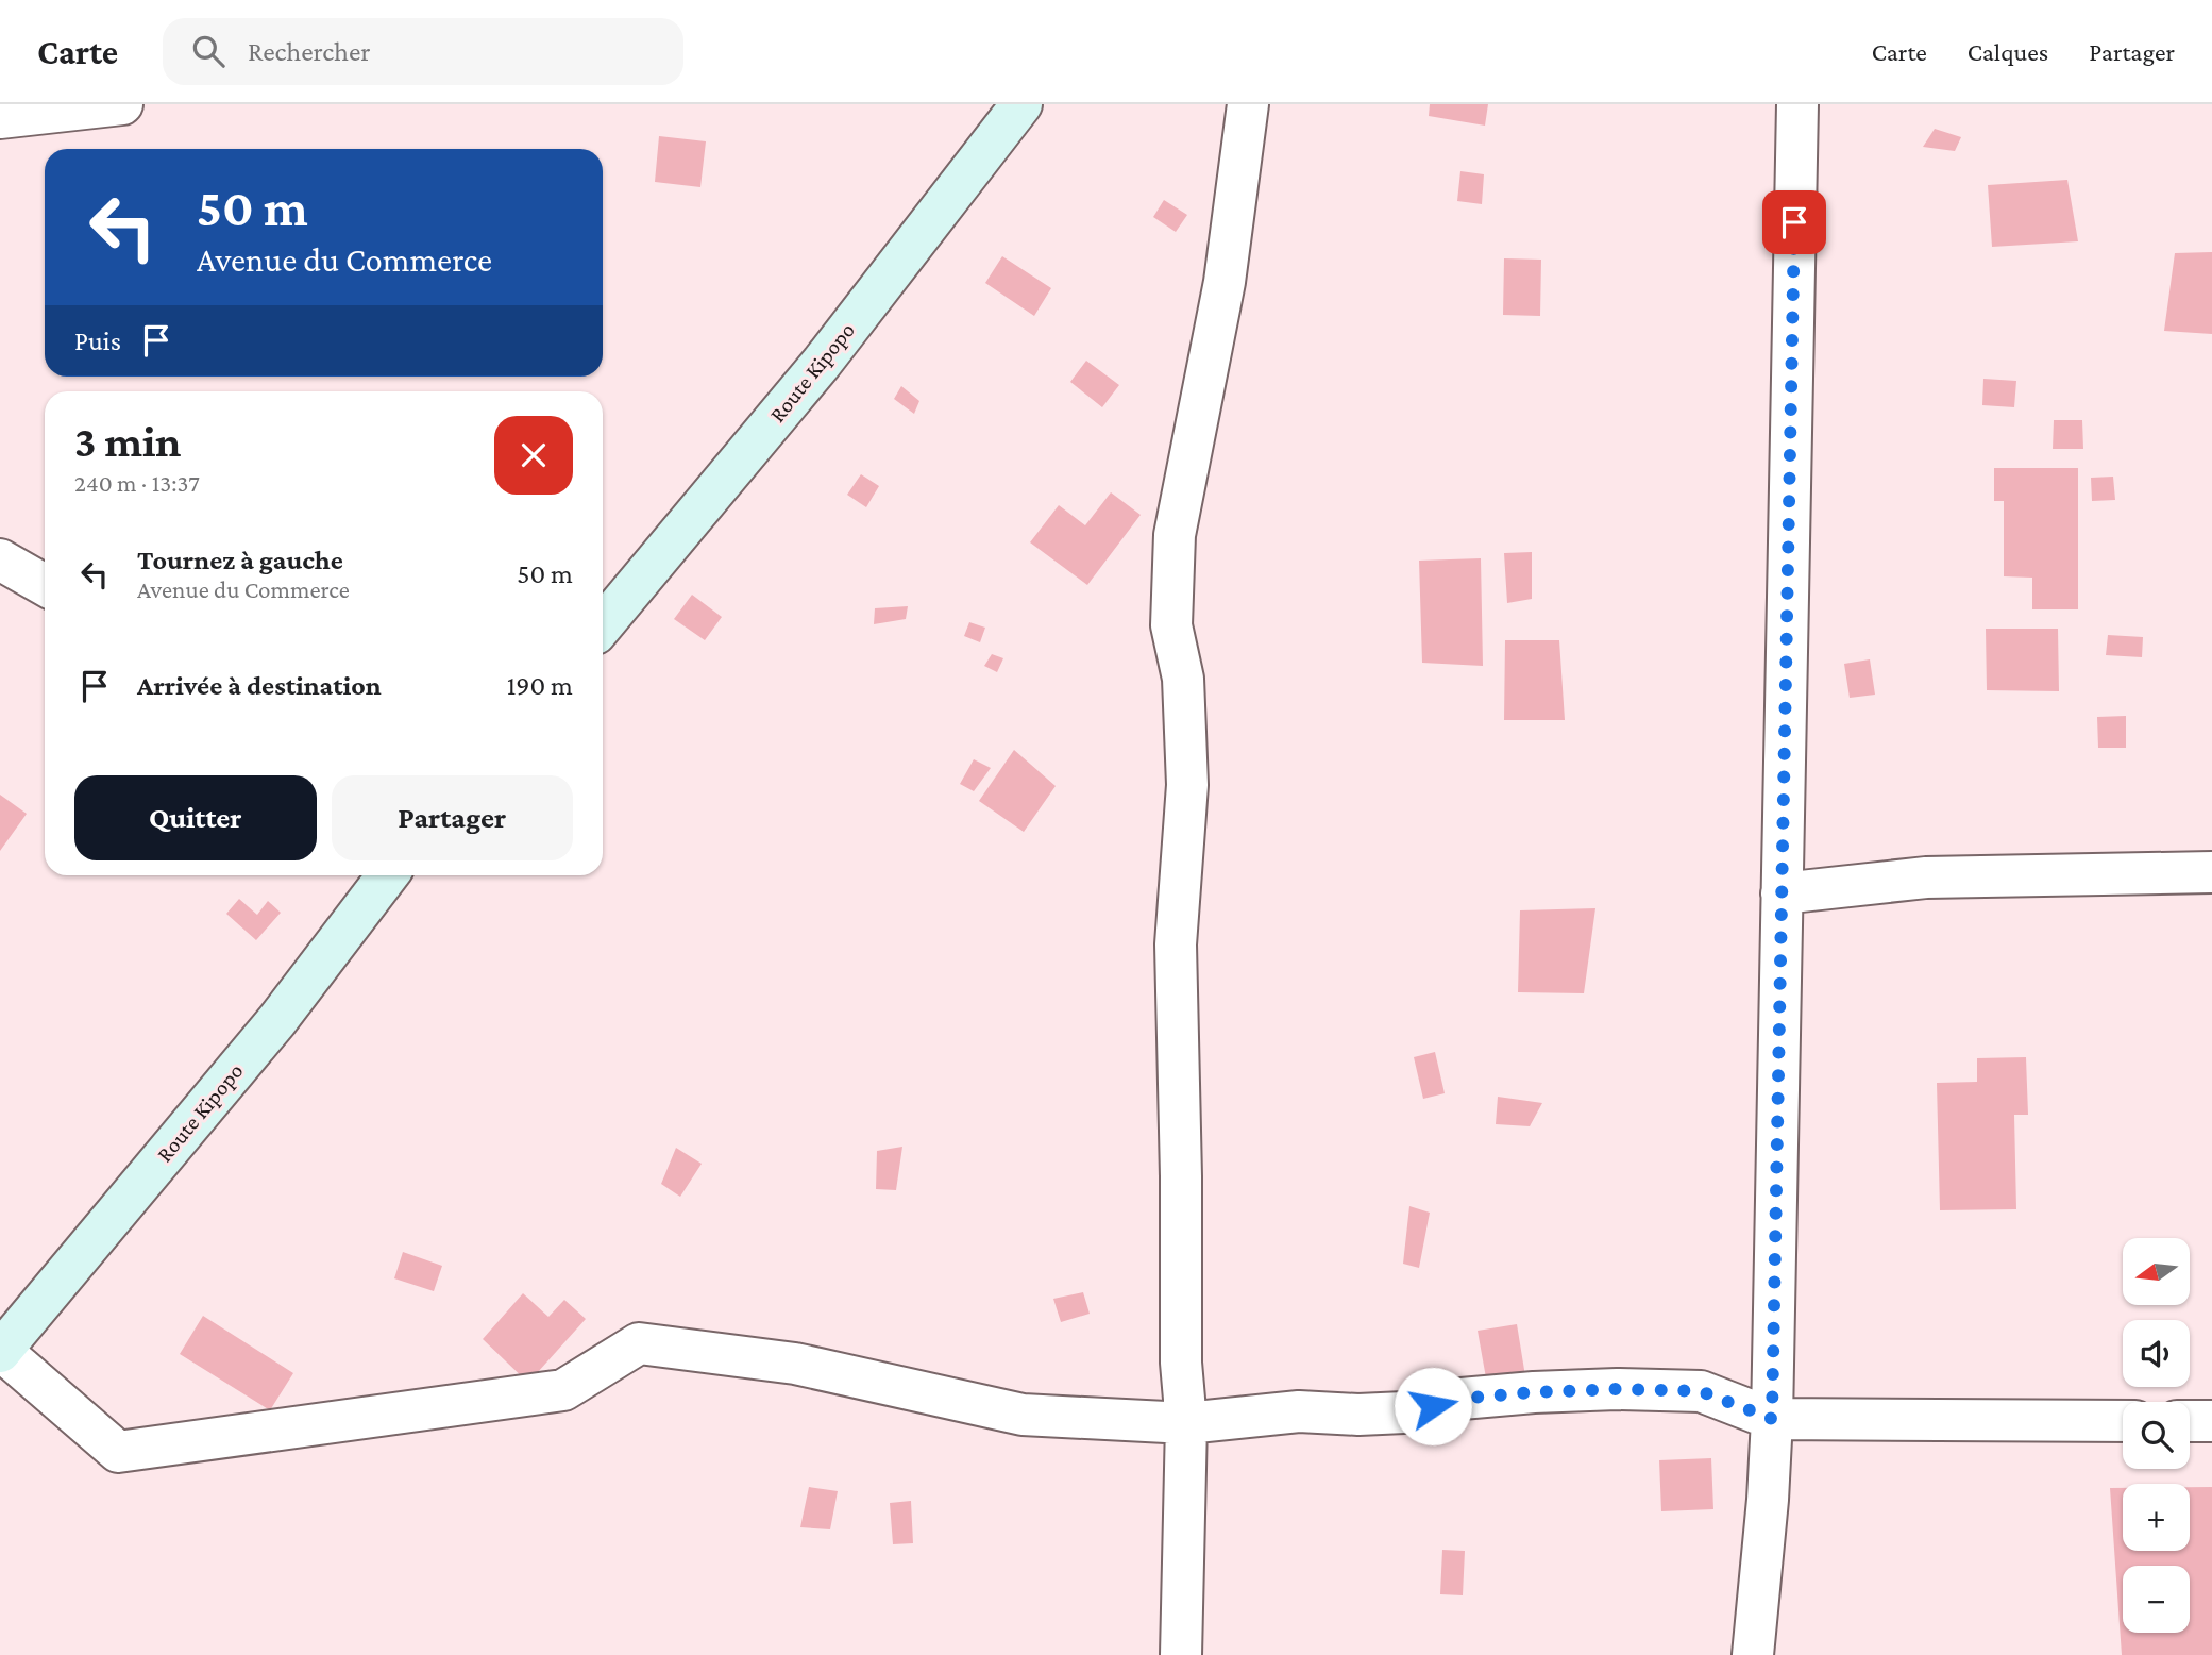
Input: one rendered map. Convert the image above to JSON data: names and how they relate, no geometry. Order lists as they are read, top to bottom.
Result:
{
  "streets": {
    "main road": ["Route Kipopo"]
  },
  "north": "left",
  "page": {
    "header": "Carte",
    "search": "Rechercher",
    "nav": ["Carte", "Calques", "Partager"],
    "turn": ["50 m", "Avenue du Commerce"],
    "then": "Puis",
    "heading": ["3 min", "240 m · 13:37"],
    "list": [
      {
        "name": "Tournez à gauche",
        "note": "Avenue du Commerce",
        "value": "50 m"
      },
      {
        "name": "Arrivée à destination",
        "value": "190 m"
      }
    ],
    "buttons": ["Quitter", "Partager"],
    "map_buttons": ["+", "−"]
  }
}
